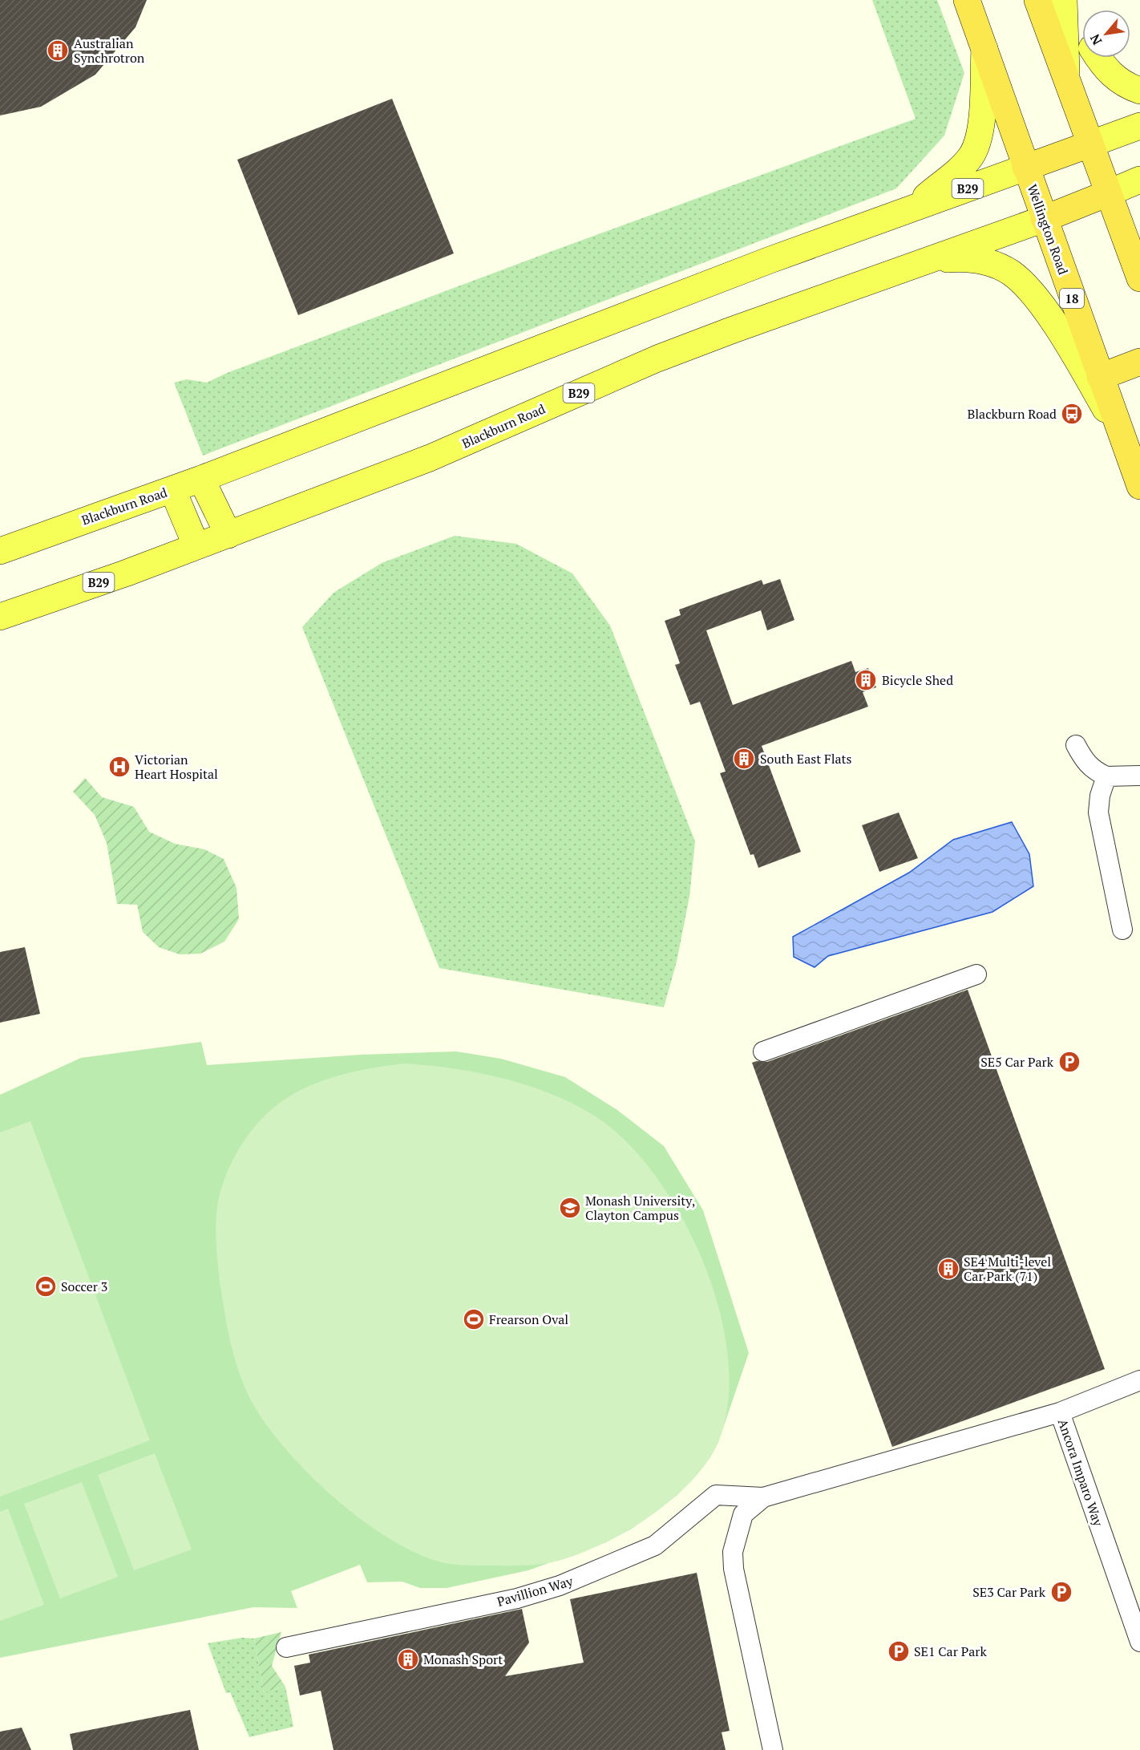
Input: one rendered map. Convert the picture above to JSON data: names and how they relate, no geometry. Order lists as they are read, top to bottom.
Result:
{
  "streets": {
    "highway": [
      "B29",
      "Wellington Road",
      "18",
      "Blackburn Road"
    ],
    "street": ["Ancora Imparo Way", "Pavillion Way"]
  },
  "crossings": [
    ["Wellington Road", "Blackburn Road"],
    ["Ancora Imparo Way", "Pavillion Way"]
  ],
  "places": {
    "building": [
      "Australian Synchrotron",
      "Bicycle Shed",
      "South East Flats",
      "SE4 Multi-level Car Park (71)",
      "Monash Sport"
    ],
    "bus stop": ["Blackburn Road"],
    "hospital": ["Victorian Heart Hospital"],
    "parking": ["SE5 Car Park", "SE3 Car Park", "SE1 Car Park"],
    "school or university": ["Monash University, Clayton Campus"],
    "sports": ["Soccer 3", "Frearson Oval"]
  },
  "north": "bottom left"
}
